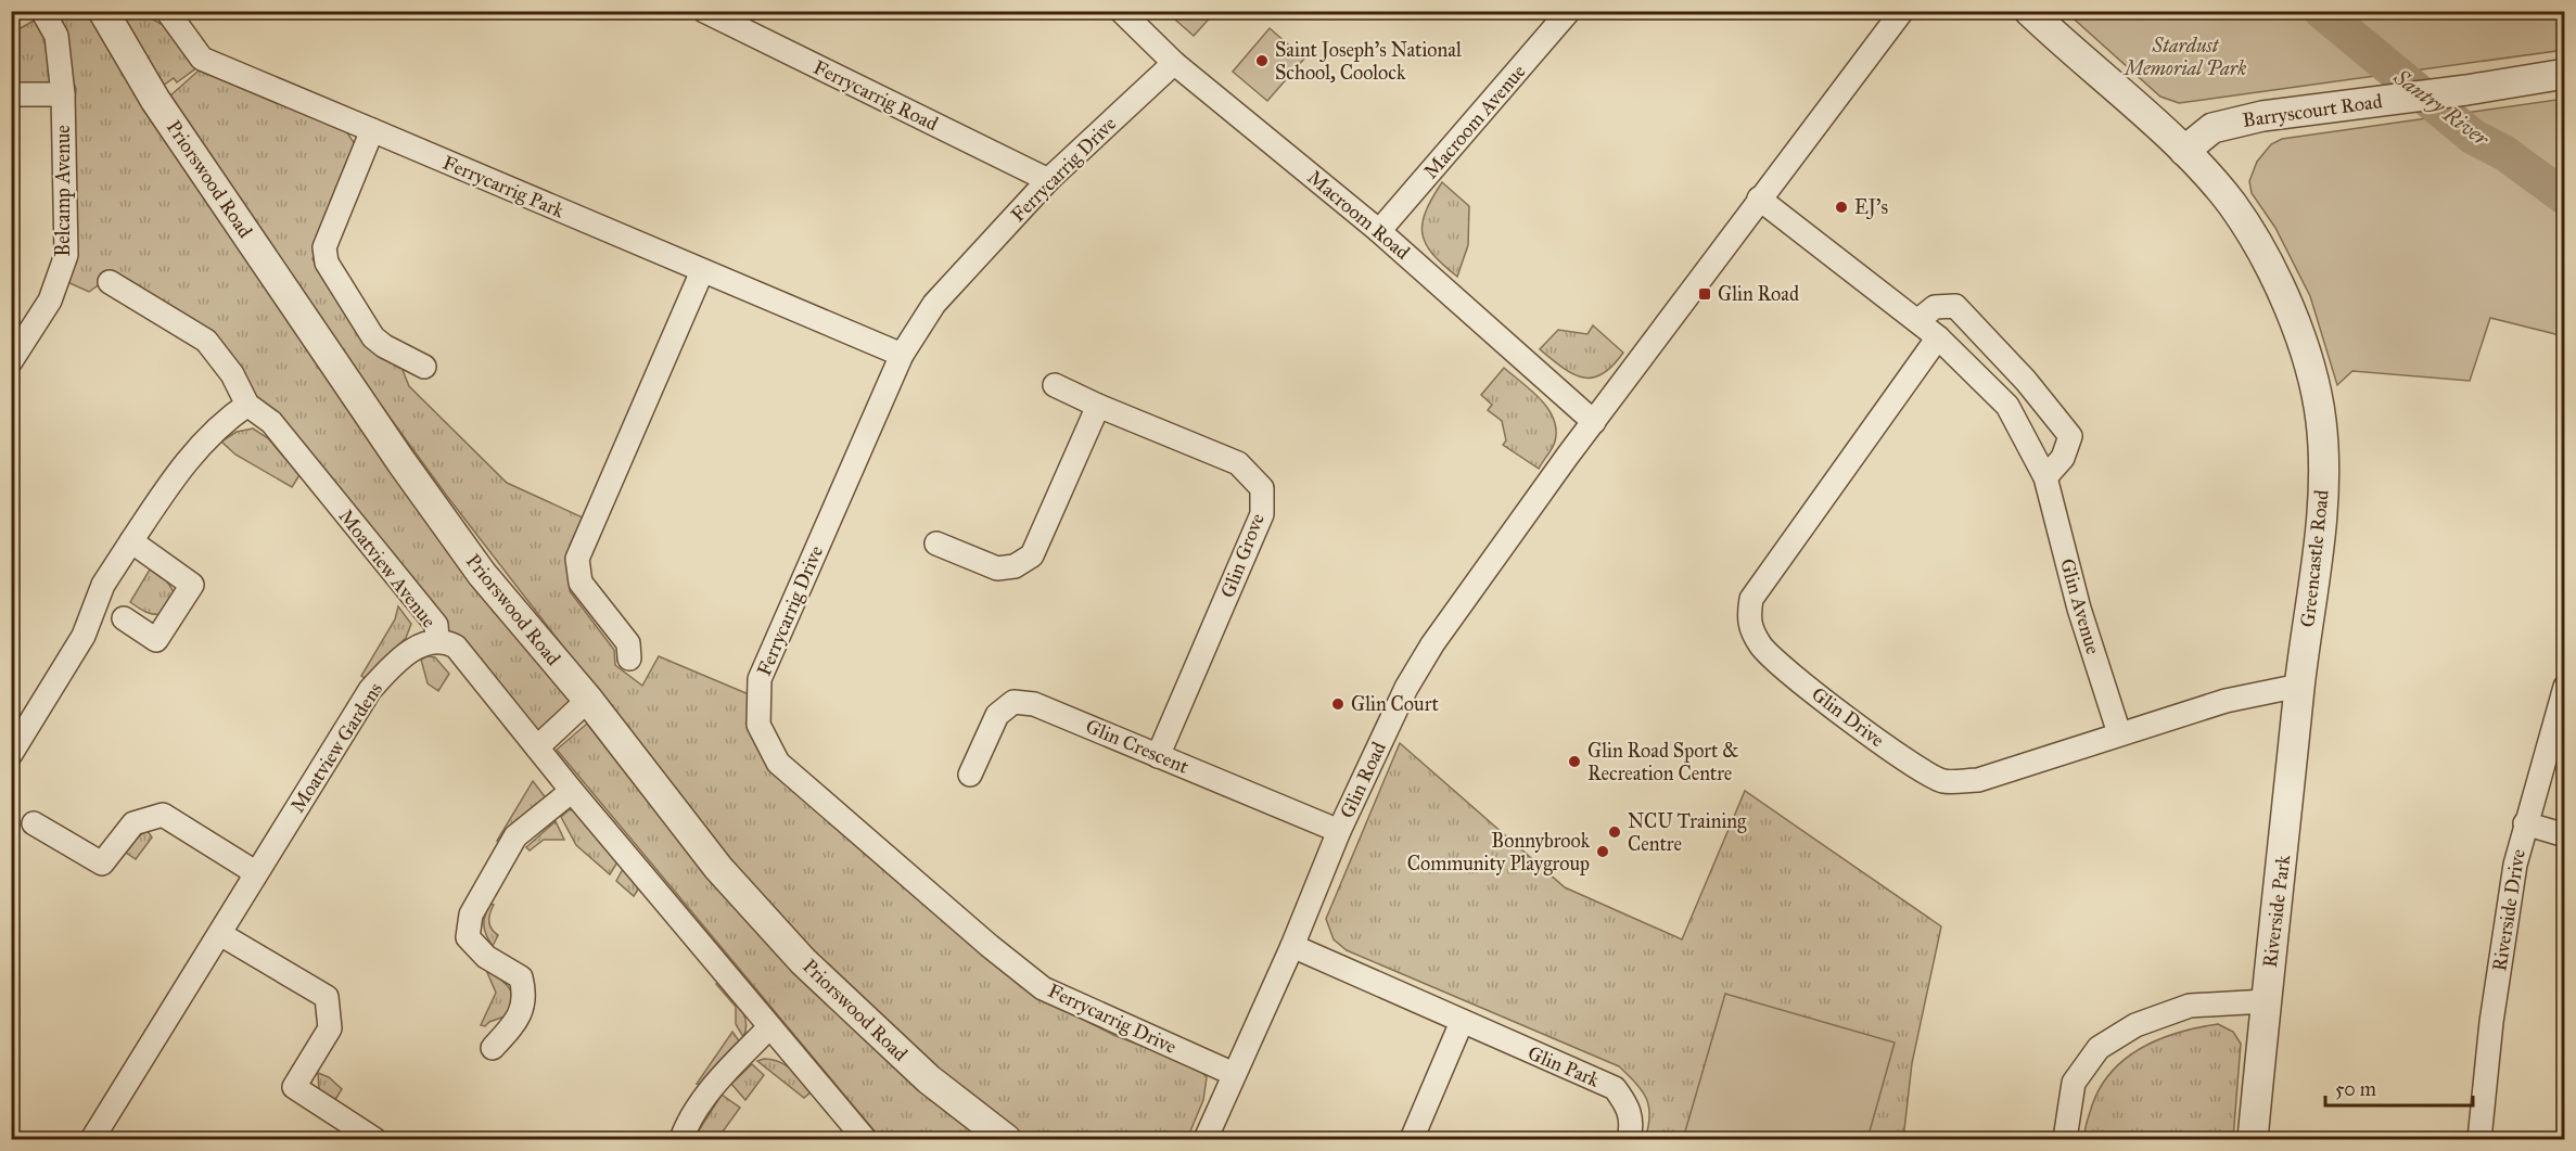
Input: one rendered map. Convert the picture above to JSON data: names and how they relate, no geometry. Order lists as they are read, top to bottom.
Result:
{
  "streets": {
    "street": [
      "Ferrycarrig Road",
      "Barryscourt Road",
      "Macroom Avenue",
      "Ferrycarrig Drive",
      "Priorswood Road",
      "Ferrycarrig Park",
      "Belcamp Avenue",
      "Macroom Road",
      "Glin Grove",
      "Greencastle Road",
      "Moatview Avenue",
      "Glin Avenue",
      "Glin Drive",
      "Glin Crescent",
      "Moatview Gardens",
      "Glin Road",
      "Riverside Drive",
      "Riverside Park",
      "Glin Park"
    ]
  },
  "crossings": [
    ["Ferrycarrig Road", "Ferrycarrig Drive"],
    ["Barryscourt Road", "Greencastle Road"],
    ["Macroom Avenue", "Macroom Road"],
    ["Ferrycarrig Drive", "Ferrycarrig Park"],
    ["Ferrycarrig Drive", "Macroom Road"],
    ["Ferrycarrig Drive", "Glin Road"],
    ["Macroom Road", "Glin Road"],
    ["Glin Grove", "Glin Crescent"],
    ["Greencastle Road", "Glin Drive"],
    ["Greencastle Road", "Riverside Park"],
    ["Moatview Avenue", "Moatview Gardens"],
    ["Glin Avenue", "Glin Drive"],
    ["Glin Avenue", "Glin Road"],
    ["Glin Crescent", "Glin Road"],
    ["Glin Road", "Glin Park"]
  ],
  "water": ["Santry River"],
  "parks": ["Stardust Memorial Park"],
  "places": {
    "other": [
      "Saint Joseph's National School, Coolock",
      "EJ's",
      "Glin Court",
      "Glin Road Sport & Recreation Centre",
      "NCU Training Centre",
      "Bonnybrook Community Playgroup"
    ],
    "transit": ["Glin Road"]
  },
  "scale_bar": "50 m"
}
